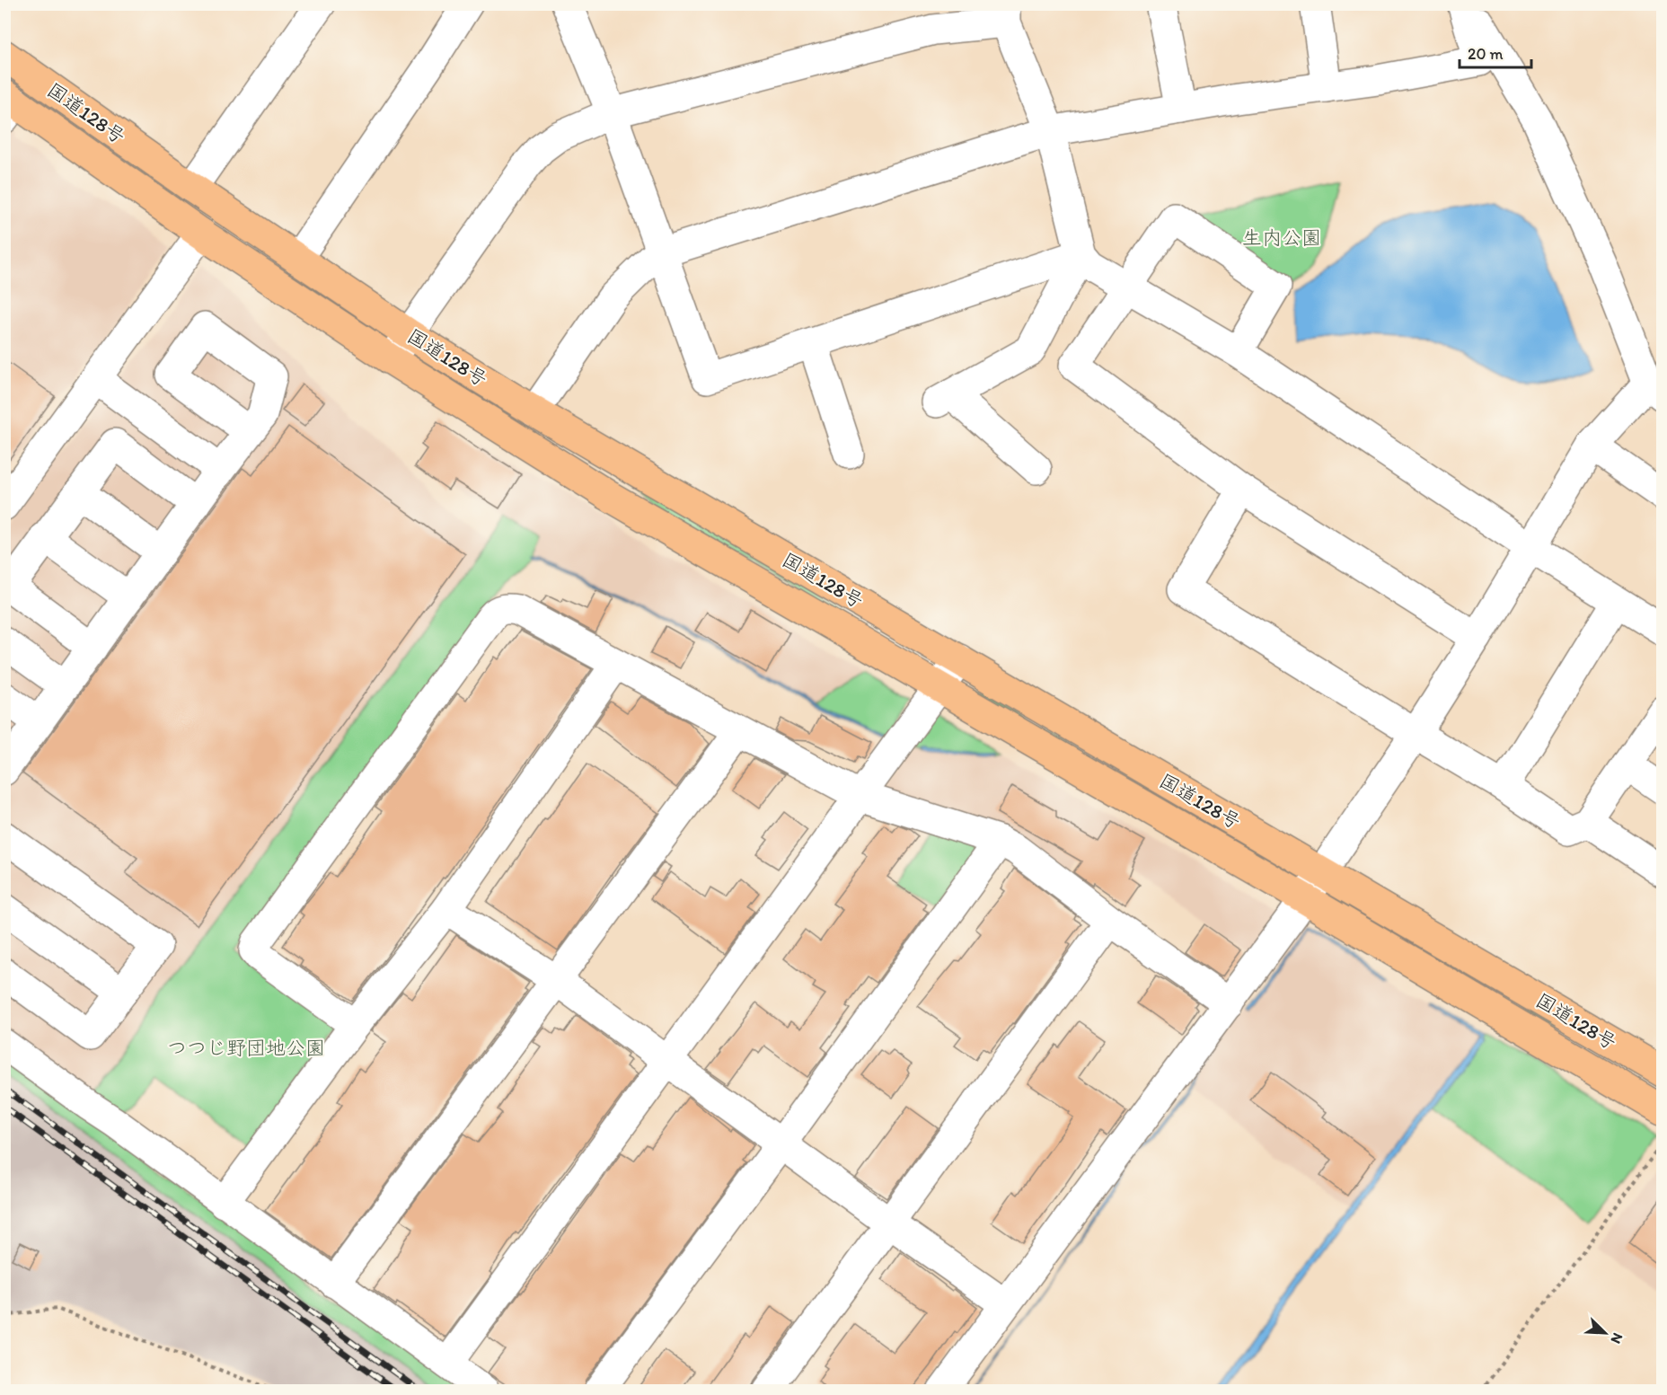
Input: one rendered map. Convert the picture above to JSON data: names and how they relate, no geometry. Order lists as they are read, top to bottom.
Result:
{
  "streets": {
    "highway": ["国道128号"]
  },
  "parks": ["生内公園", "つつじ野団地公園"],
  "scale_bar": "20 m",
  "north": "bottom right"
}
